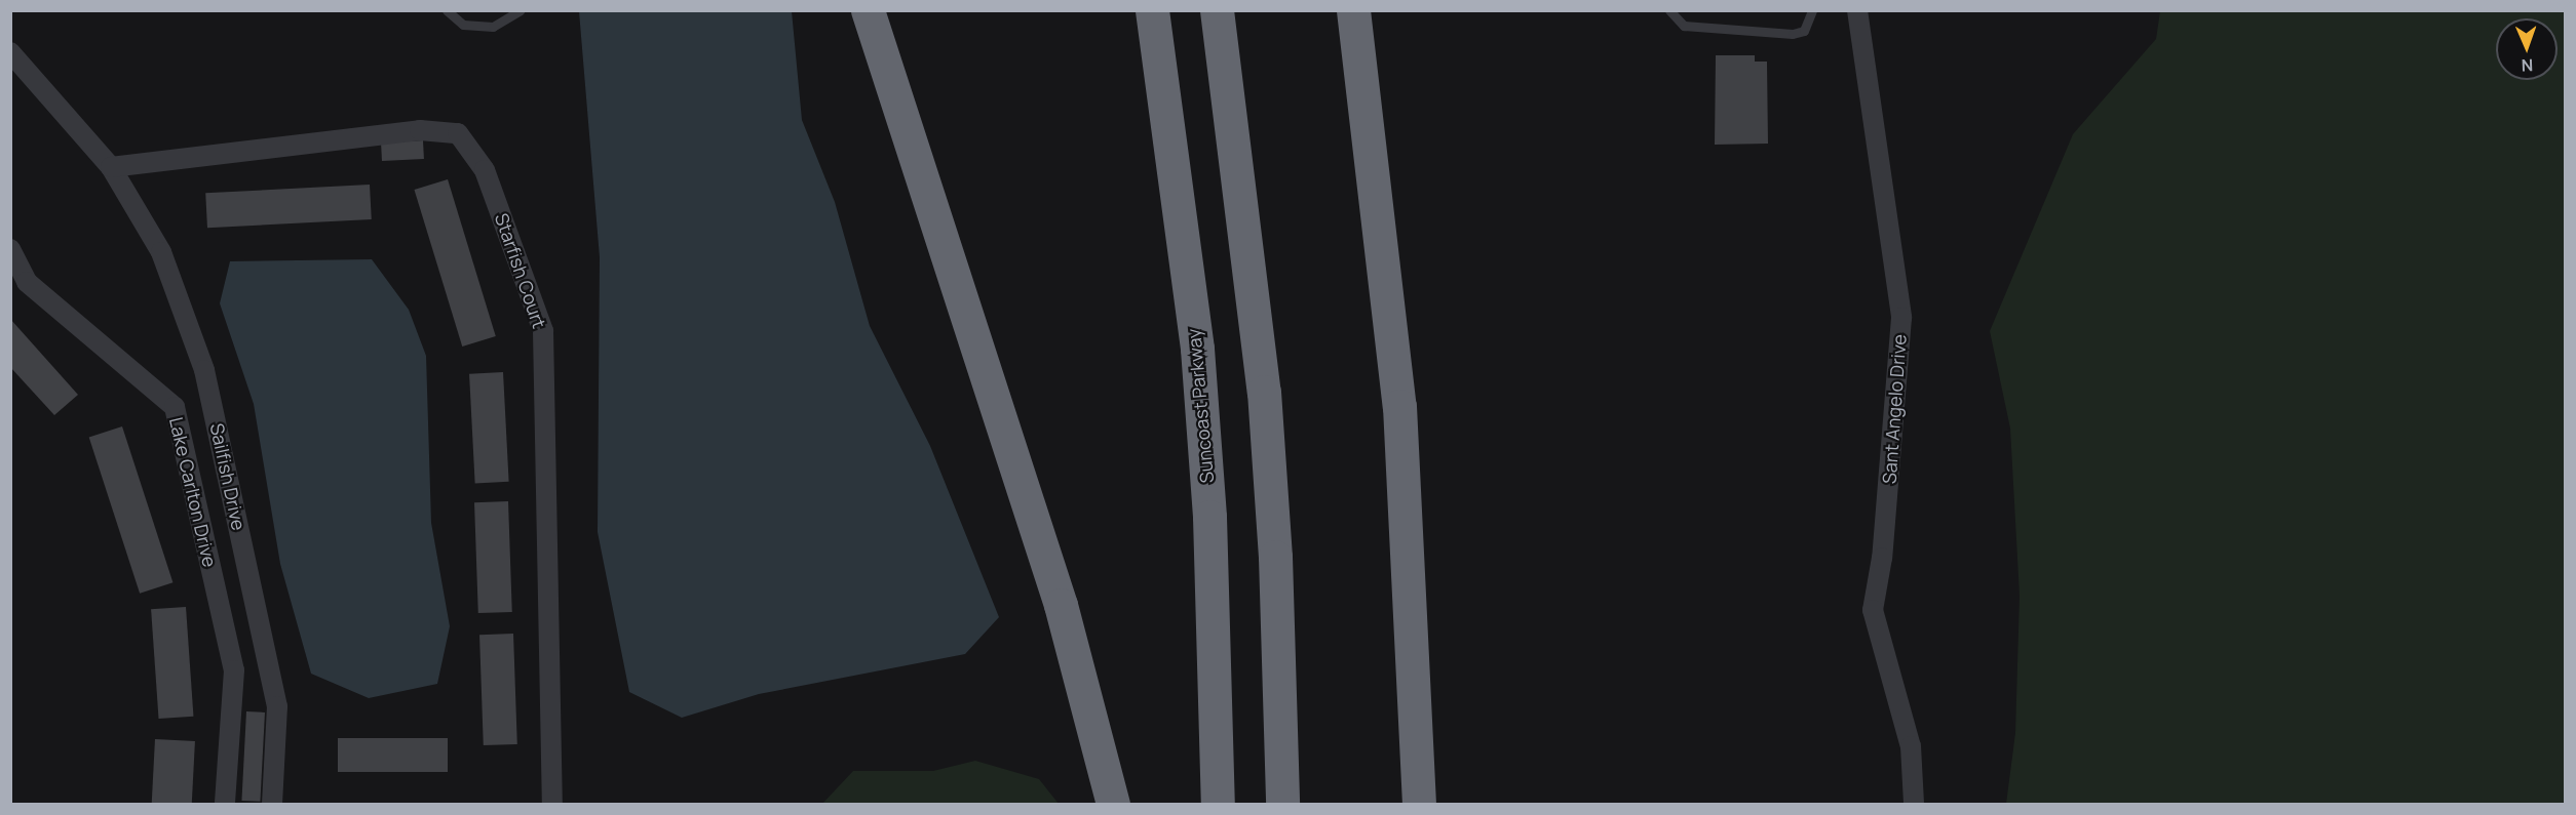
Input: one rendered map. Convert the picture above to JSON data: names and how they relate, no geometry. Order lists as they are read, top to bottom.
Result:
{
  "streets": {
    "highway": ["Suncoast Parkway"],
    "street": [
      "Starfish Court",
      "Sant Angelo Drive",
      "Sailfish Drive",
      "Lake Carlton Drive"
    ]
  },
  "crossings": [
    ["Starfish Court", "Sailfish Drive"]
  ],
  "north": "bottom"
}
